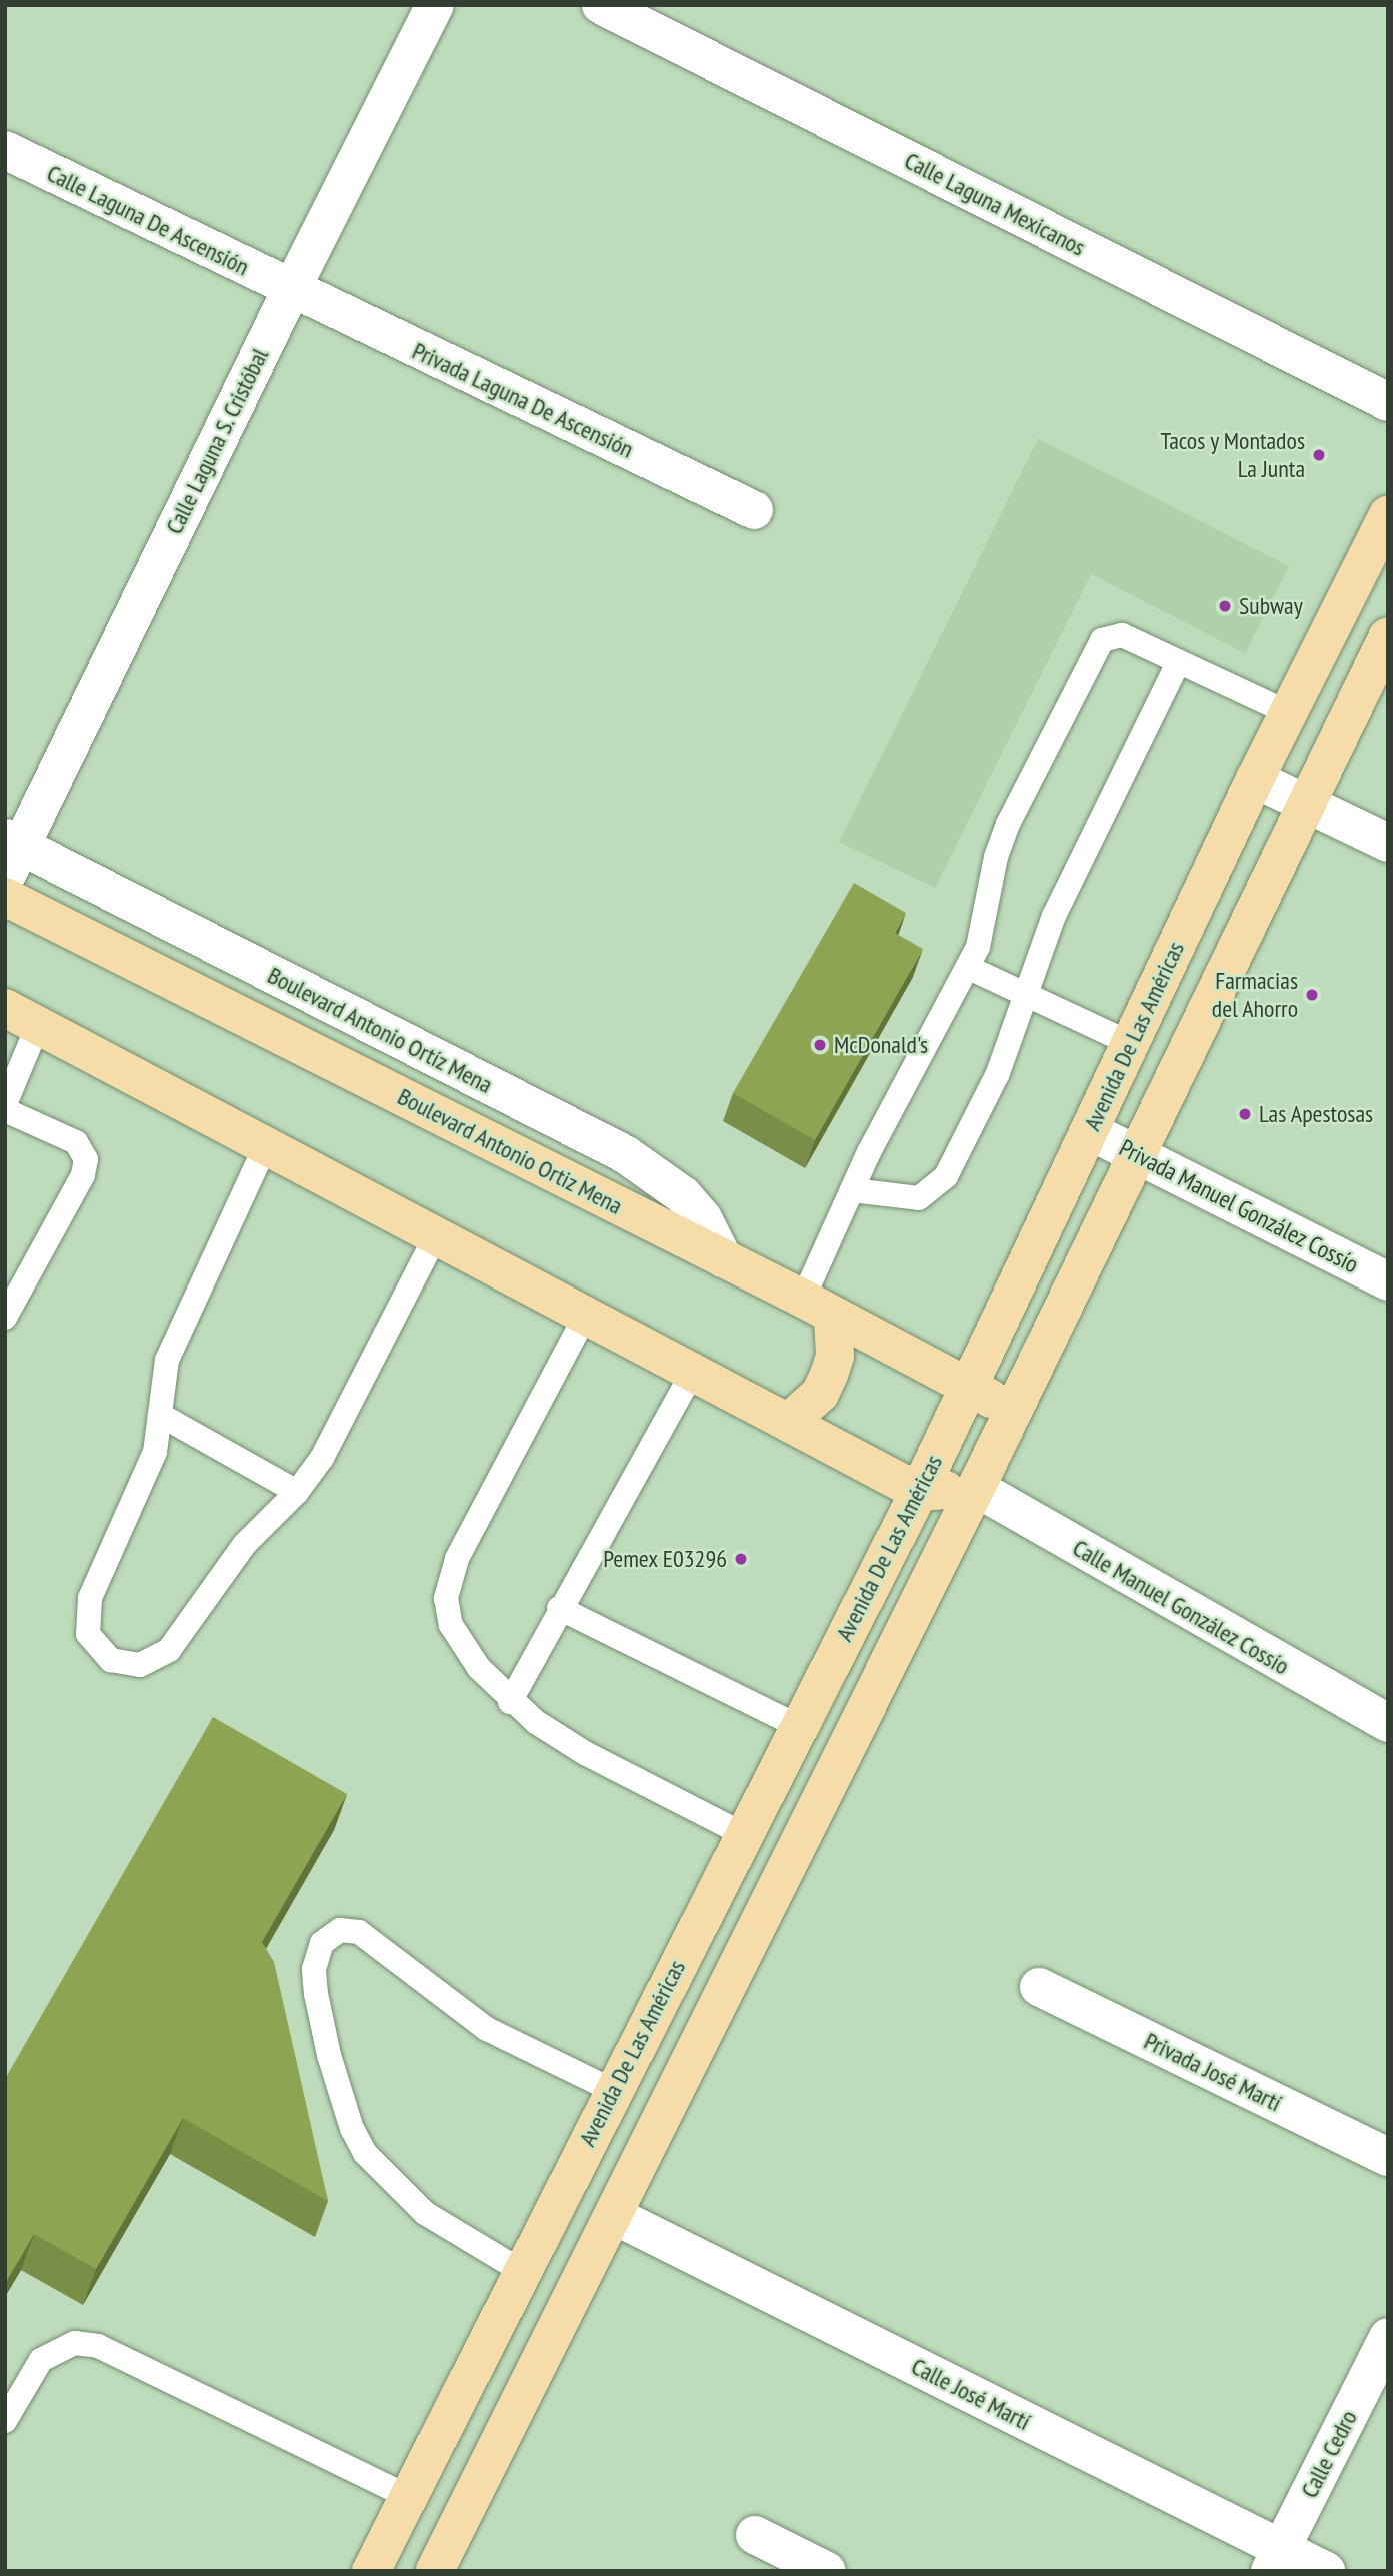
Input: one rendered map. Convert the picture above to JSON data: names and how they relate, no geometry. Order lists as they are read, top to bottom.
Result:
{
  "streets": {
    "main road": ["Avenida De Las Américas", "Boulevard Antonio Ortiz Mena"],
    "street": [
      "Calle Laguna Mexicanos",
      "Calle Laguna De Ascensión",
      "Privada Laguna De Ascensión",
      "Calle Laguna S. Cristóbal",
      "Boulevard Antonio Ortíz Mena",
      "Privada Manuel González Cossío",
      "Calle Manuel González Cossío",
      "Privada José Martí",
      "Calle José Martí",
      "Calle Cedro"
    ]
  },
  "crossings": [
    ["Calle Laguna De Ascensión", "Privada Laguna De Ascensión"],
    ["Calle Laguna De Ascensión", "Calle Laguna S. Cristóbal"],
    ["Privada Laguna De Ascensión", "Calle Laguna S. Cristóbal"],
    ["Calle Laguna S. Cristóbal", "Boulevard Antonio Ortíz Mena"],
    ["Boulevard Antonio Ortíz Mena", "Boulevard Antonio Ortiz Mena"],
    ["Avenida De Las Américas", "Boulevard Antonio Ortiz Mena"],
    ["Avenida De Las Américas", "Privada Manuel González Cossío"],
    ["Avenida De Las Américas", "Calle Manuel González Cossío"],
    ["Avenida De Las Américas", "Calle José Martí"],
    ["Calle José Martí", "Calle Cedro"]
  ],
  "places": [
    "Tacos y Montados La Junta",
    "Subway",
    "Farmacias del Ahorro",
    "McDonald's",
    "Las Apestosas",
    "Pemex E03296"
  ]
}
